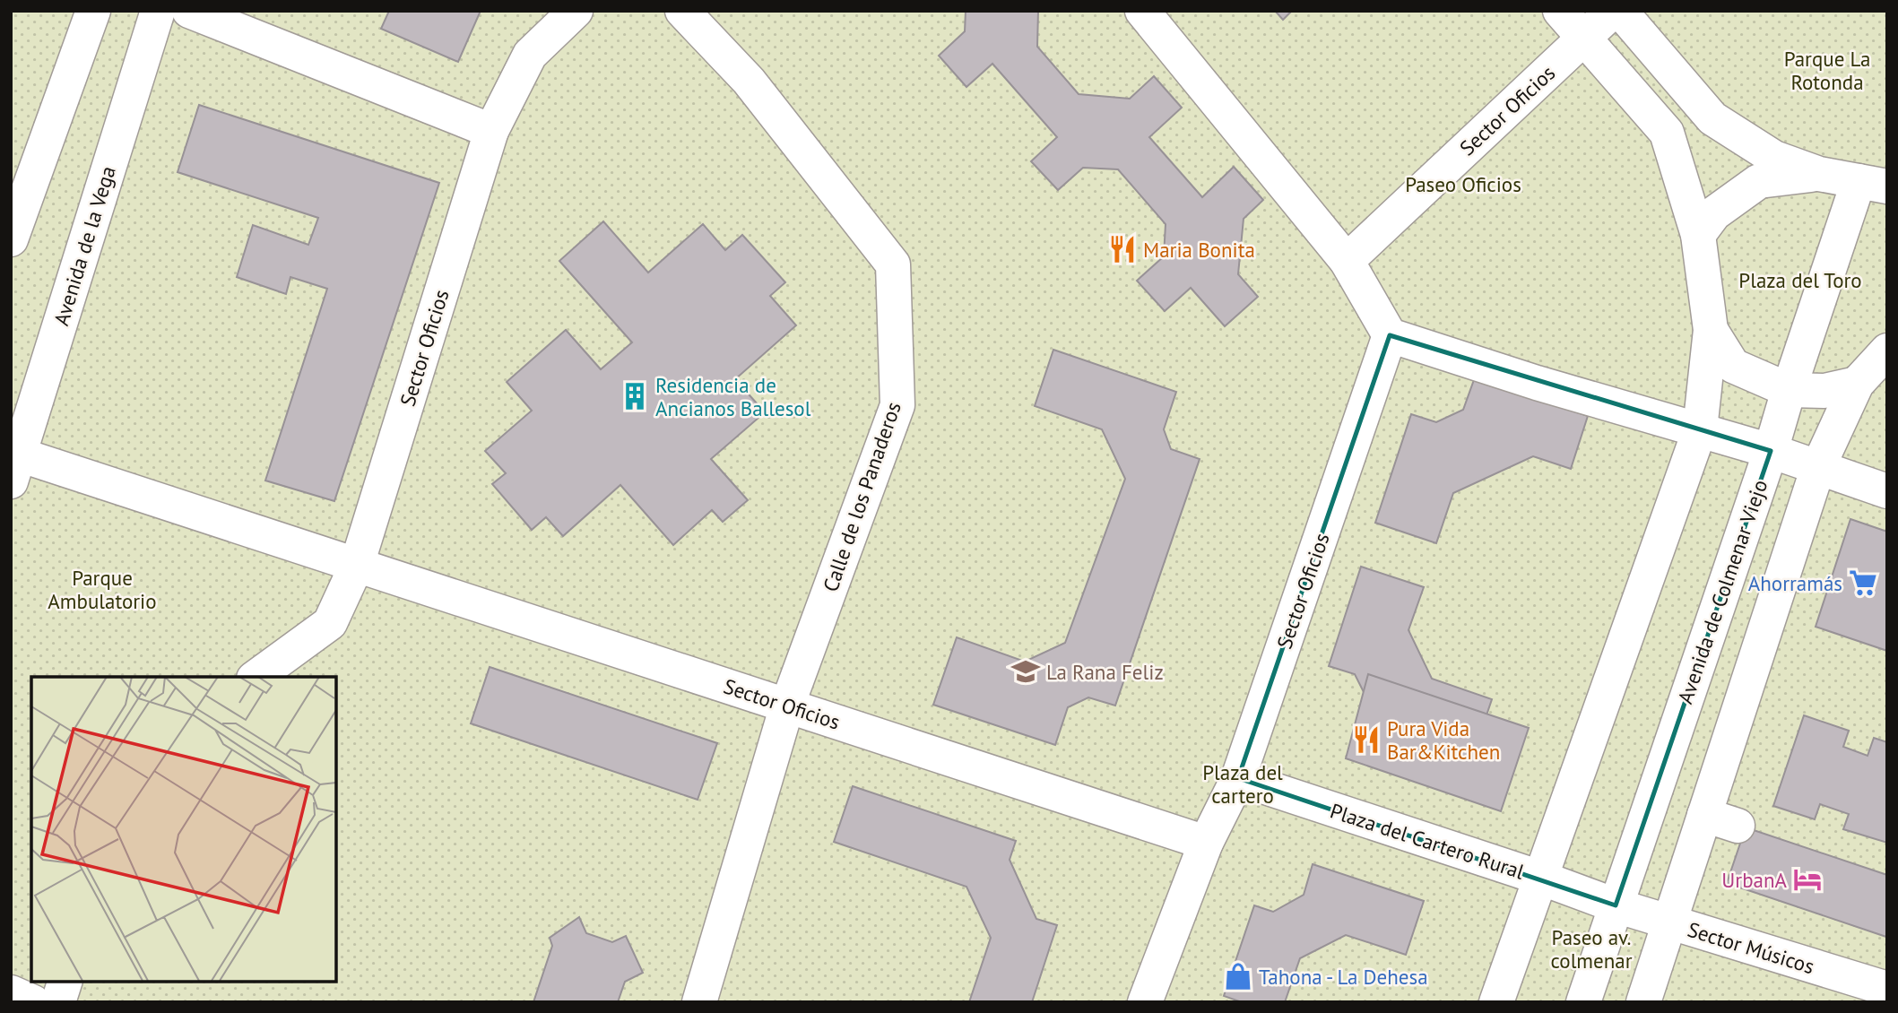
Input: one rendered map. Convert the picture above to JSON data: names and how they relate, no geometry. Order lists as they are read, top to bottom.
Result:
{
  "streets": {
    "street": [
      "Sector Oficios",
      "Avenida de la Vega",
      "Calle de los Panaderos",
      "Avenida de Colmenar Viejo",
      "Plaza del Cartero Rural",
      "Sector Músicos"
    ]
  },
  "crossings": [
    ["Sector Oficios", "Avenida de la Vega"],
    ["Sector Oficios", "Calle de los Panaderos"],
    ["Sector Oficios", "Plaza del Cartero Rural"],
    ["Avenida de Colmenar Viejo", "Plaza del Cartero Rural"],
    ["Avenida de Colmenar Viejo", "Sector Músicos"],
    ["Plaza del Cartero Rural", "Sector Músicos"]
  ],
  "parks": [
    "Parque La Rotonda",
    "Paseo Oficios",
    "Plaza del Toro",
    "Parque Ambulatorio",
    "Plaza del cartero",
    "Paseo av. colmenar"
  ],
  "places": {
    "restaurant": ["Maria Bonita", "Pura Vida Bar&Kitchen"],
    "building": ["Residencia de Ancianos Ballesol"],
    "supermarket": ["Ahorramás"],
    "school or university": ["La Rana Feliz"],
    "hotel": ["UrbanA"],
    "shop": ["Tahona - La Dehesa"]
  }
}
